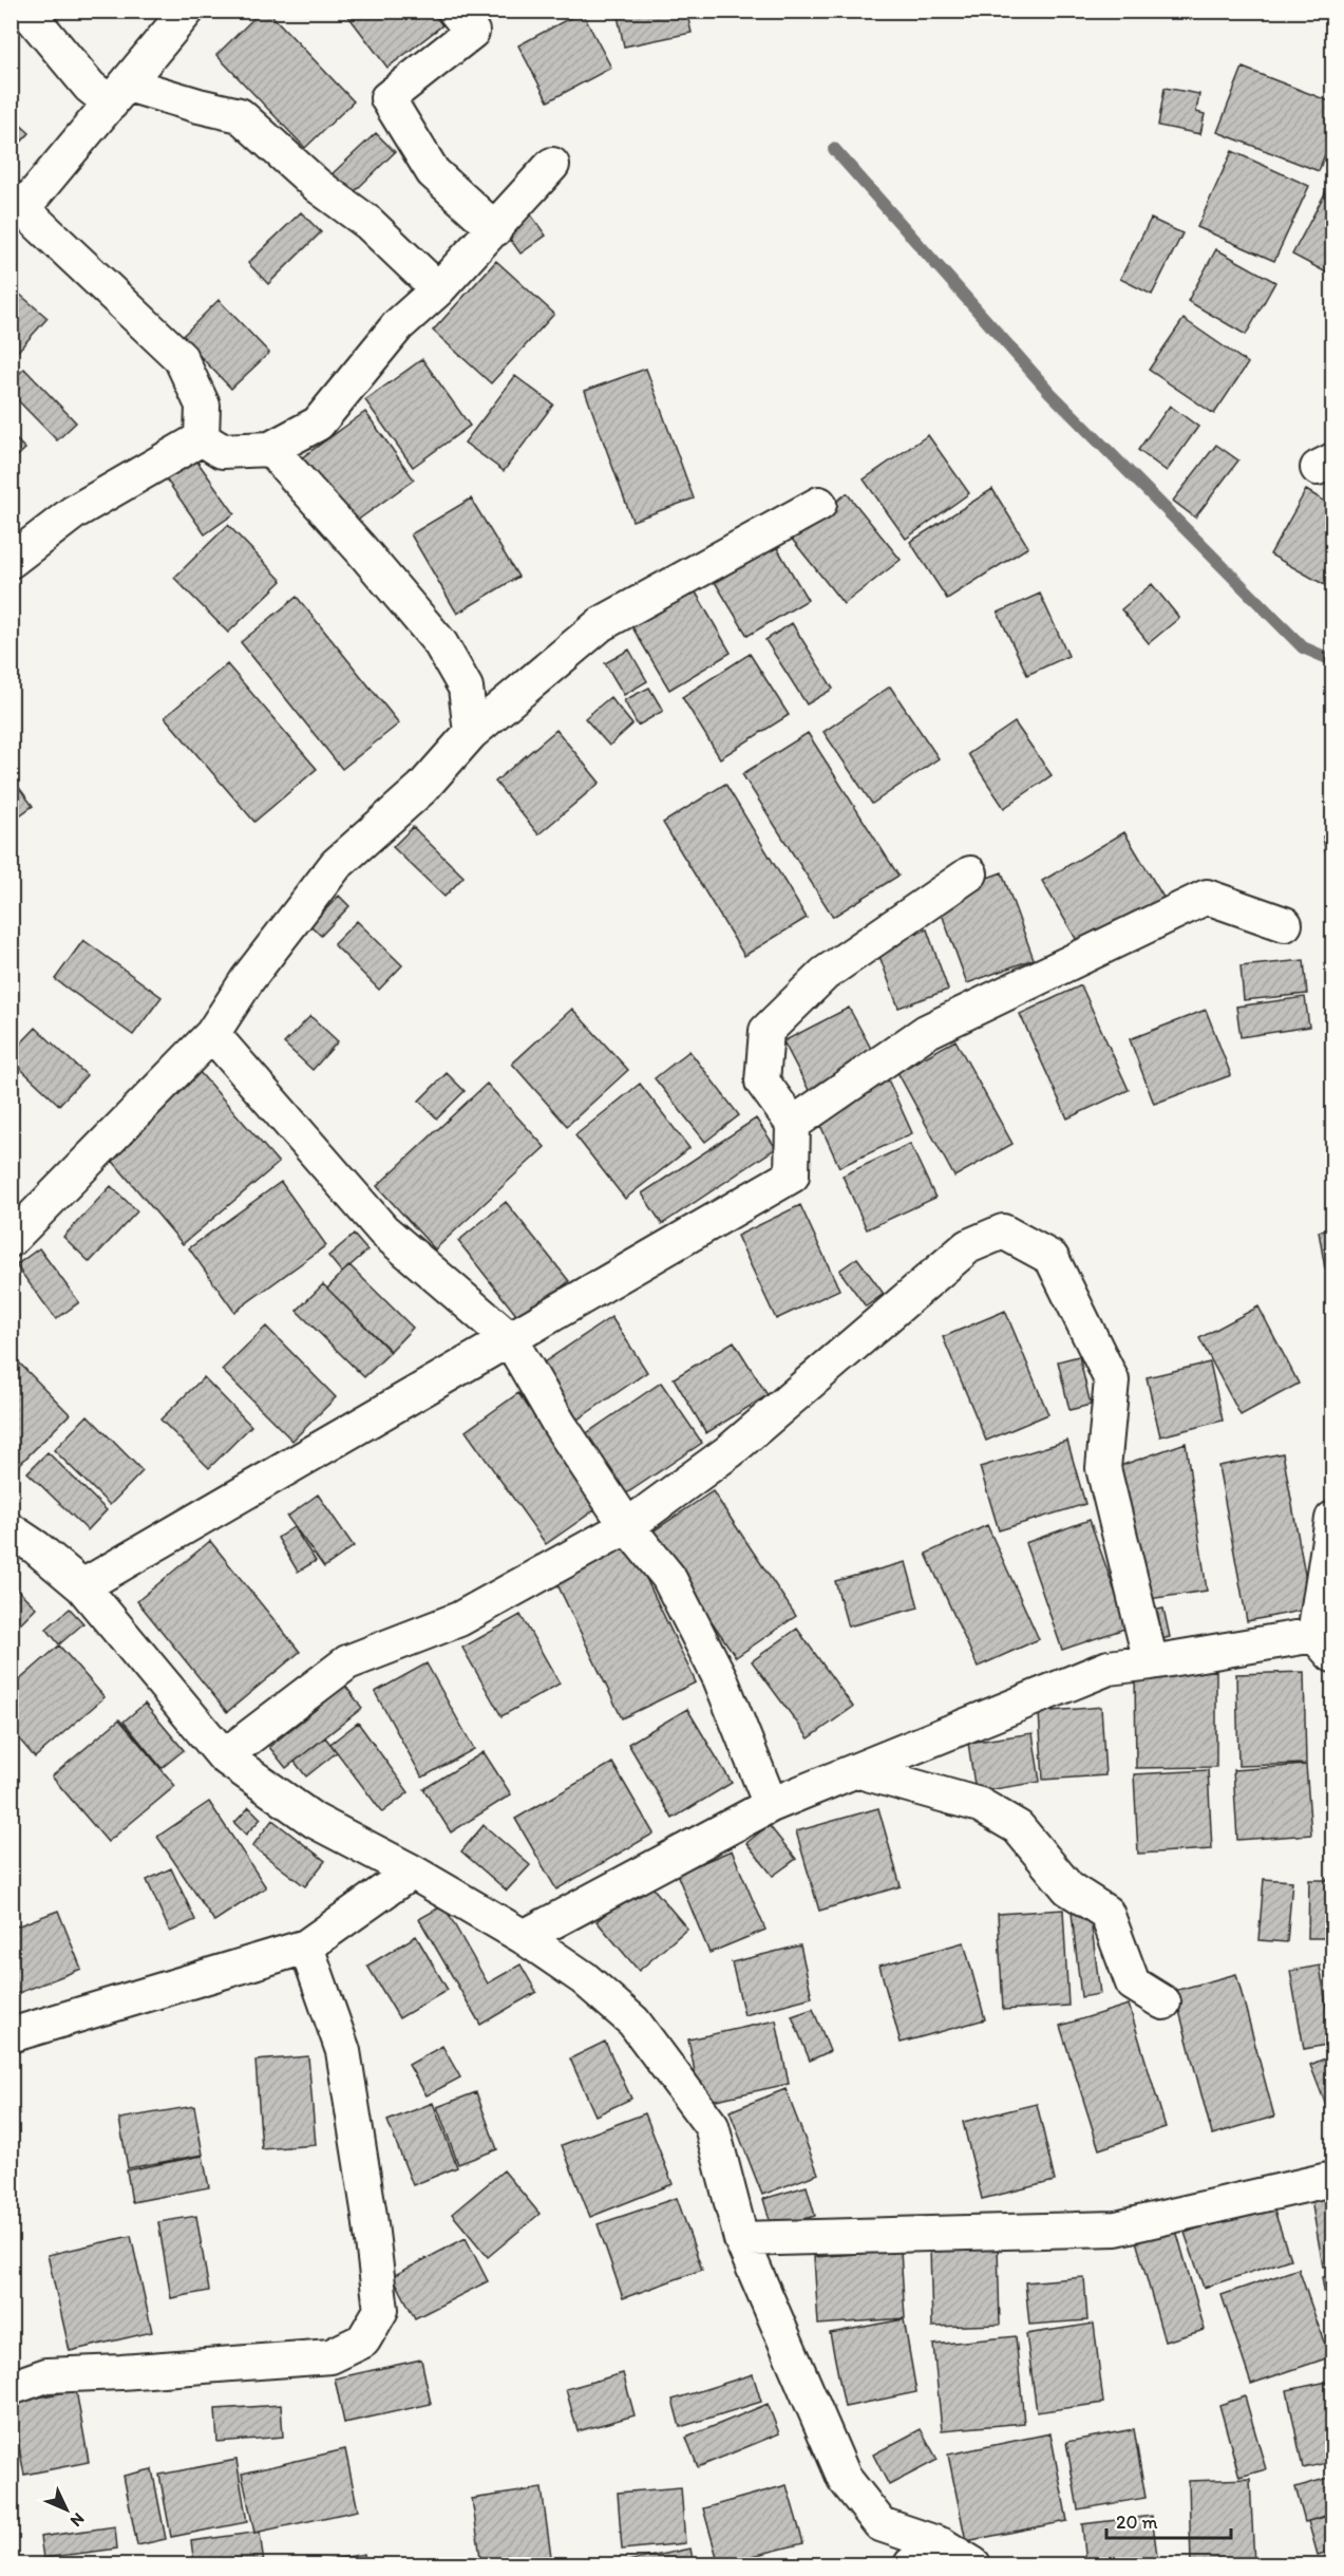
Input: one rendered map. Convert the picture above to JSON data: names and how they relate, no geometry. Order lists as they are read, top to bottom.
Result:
{
  "scale_bar": "20 m",
  "north": "bottom right"
}
